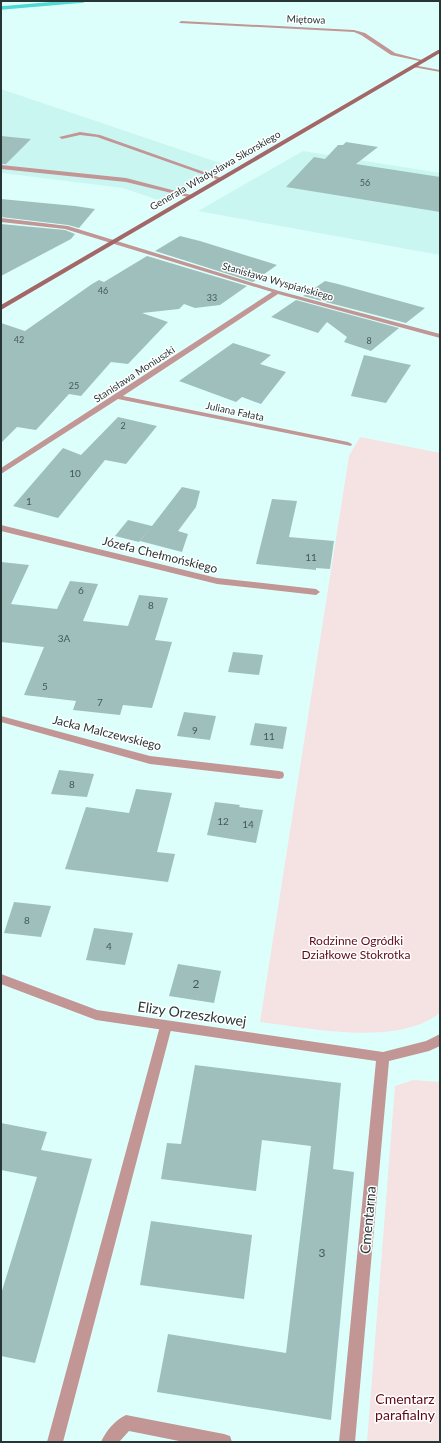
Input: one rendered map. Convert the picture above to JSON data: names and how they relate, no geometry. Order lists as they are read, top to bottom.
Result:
{
  "streets": {
    "street": [
      "Miętowa",
      "Generała Władysława Sikorskiego",
      "Stanisława Wyspiańskiego",
      "Stanisława Moniuszki",
      "Juliana Fałata",
      "Józefa Chełmońskiego",
      "Jacka Malczewskiego",
      "Elizy Orzeszkowej",
      "Cmentarna"
    ]
  },
  "crossings": [
    ["Miętowa", "Generała Władysława Sikorskiego"],
    ["Generała Władysława Sikorskiego", "Stanisława Wyspiańskiego"],
    ["Stanisława Wyspiańskiego", "Stanisława Moniuszki"],
    ["Stanisława Moniuszki", "Juliana Fałata"],
    ["Elizy Orzeszkowej", "Cmentarna"]
  ],
  "parks": ["Rodzinne Ogródki Działkowe Stokrotka", "Cmentarz parafialny"],
  "house_numbers": [
    "56",
    "46",
    "33",
    "42",
    "8",
    "25",
    "2",
    "10",
    "1",
    "11",
    "6",
    "8",
    "3A",
    "5",
    "7",
    "9",
    "11",
    "8",
    "12",
    "14",
    "8",
    "4",
    "2",
    "3"
  ]
}
